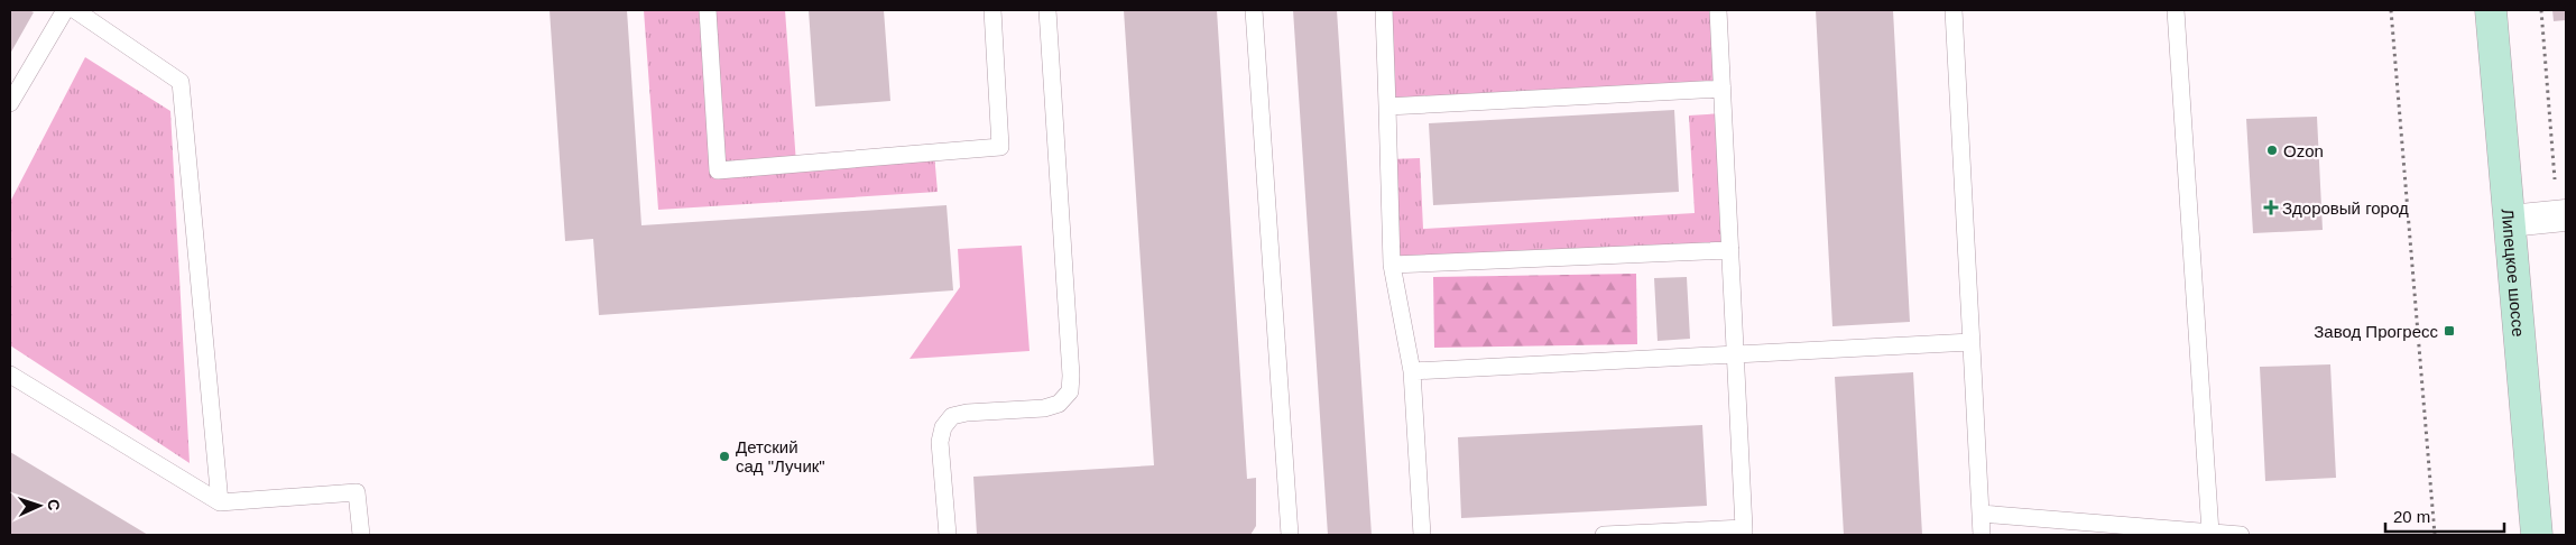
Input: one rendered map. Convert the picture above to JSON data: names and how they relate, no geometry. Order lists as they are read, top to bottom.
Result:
{
  "streets": {
    "main road": ["Липецкое шоссе"]
  },
  "places": {
    "other": ["Ozon", "Детский сад \"Лучик\""],
    "health": ["Здоровый город"],
    "transit": ["Завод Прогресс"]
  },
  "scale_bar": "20 m",
  "north": "right"
}
